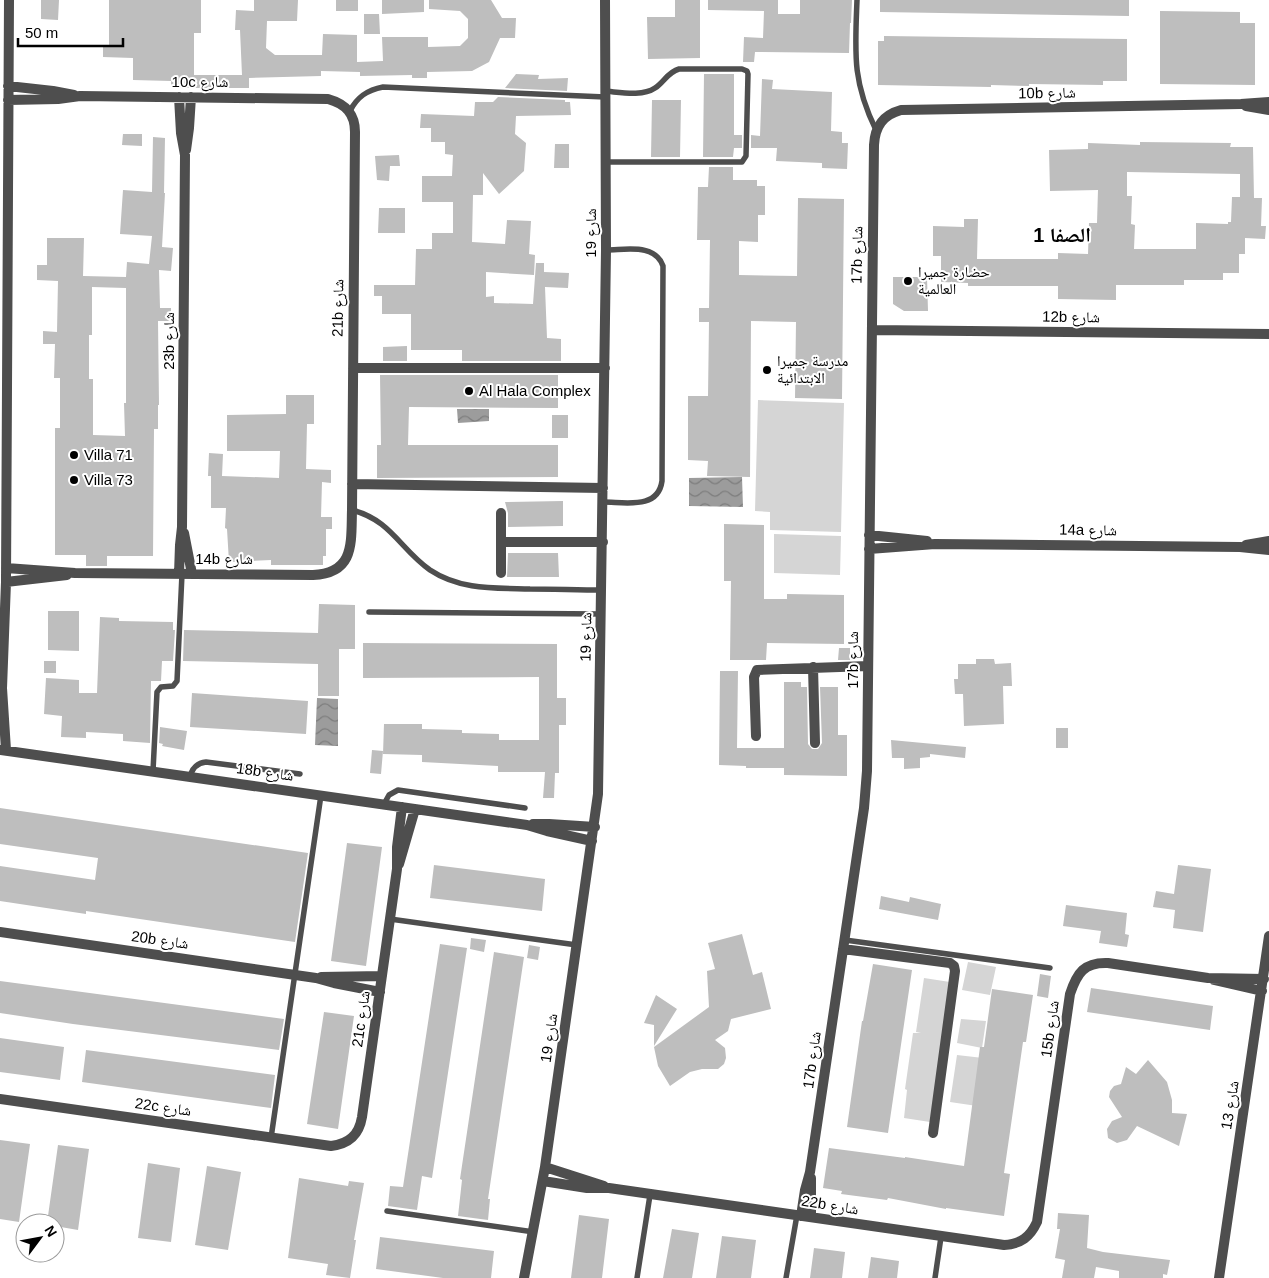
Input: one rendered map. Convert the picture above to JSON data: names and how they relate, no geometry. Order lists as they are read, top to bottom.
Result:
{
  "streets": {
    "street": [
      "10c شارع",
      "10b شارع",
      "شارع 19",
      "17b شارع",
      "21b شارع",
      "12b شارع",
      "23b شارع",
      "14a شارع",
      "14b شارع",
      "18b شارع",
      "20b شارع",
      "21c شارع",
      "15b شارع",
      "شارع 13",
      "22c شارع",
      "22b شارع"
    ]
  },
  "crossings": [
    ["10c شارع", "21b شارع"],
    ["10c شارع", "23b شارع"],
    ["10b شارع", "17b شارع"],
    ["شارع 19", "18b شارع"],
    ["شارع 19", "22b شارع"],
    ["17b شارع", "12b شارع"],
    ["17b شارع", "14a شارع"],
    ["17b شارع", "22b شارع"],
    ["21b شارع", "14b شارع"],
    ["23b شارع", "14b شارع"],
    ["18b شارع", "21c شارع"],
    ["20b شارع", "21c شارع"],
    ["21c شارع", "22c شارع"],
    ["15b شارع", "شارع 13"],
    ["15b شارع", "22b شارع"]
  ],
  "districts": ["الصفا 1"],
  "places": [
    "حضارة جميرا العالمية",
    "مدرسة جميرا الابتدائية",
    "Al Hala Complex",
    "Villa 71",
    "Villa 73"
  ],
  "scale_bar": "50 m",
  "north": "top right"
}
